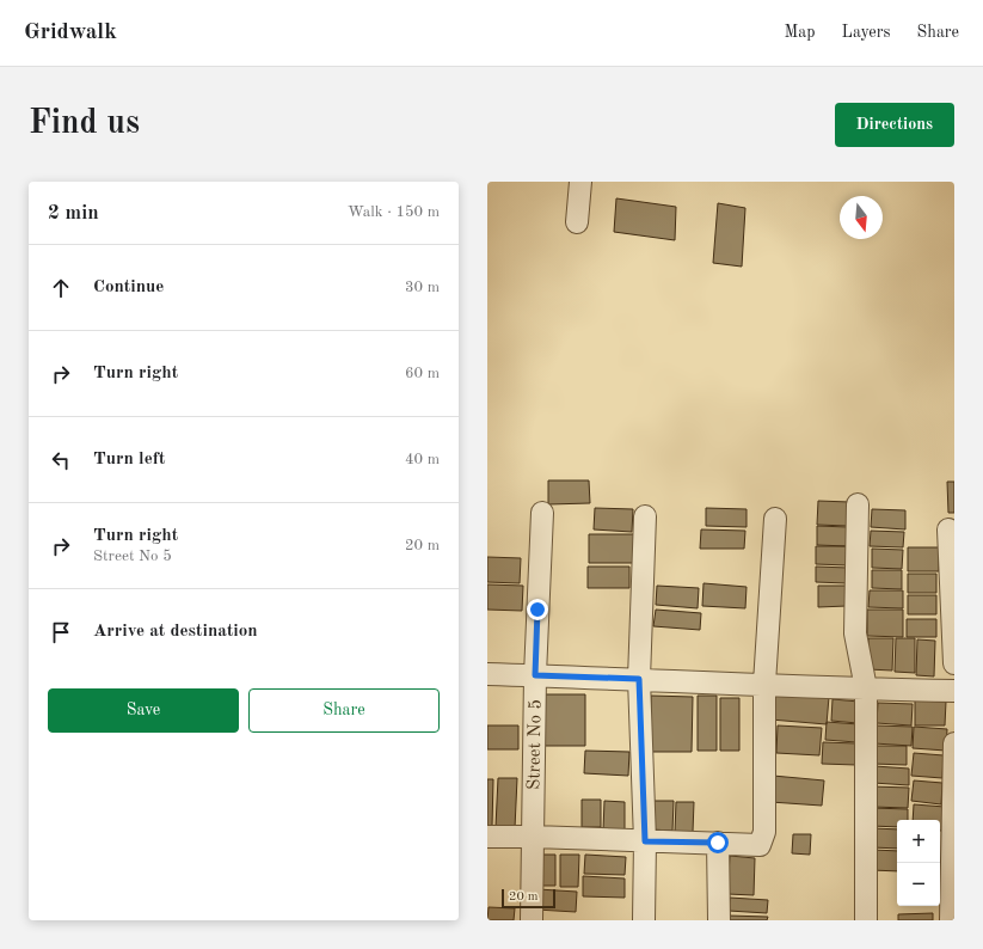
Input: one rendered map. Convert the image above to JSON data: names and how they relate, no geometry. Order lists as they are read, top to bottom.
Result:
{
  "streets": {
    "street": ["Street No 5"]
  },
  "scale_bar": "20 m",
  "north": "bottom",
  "page": {
    "header": "Gridwalk",
    "nav": ["Map", "Layers", "Share"],
    "buttons": [
      "Directions",
      ["Save", "Share"]
    ],
    "title": "Find us",
    "heading": ["2 min", "Walk · 150 m"],
    "list": [
      ["Continue", "30 m"],
      ["Turn right", "60 m"],
      ["Turn left", "40 m"],
      ["Turn right", "Street No 5", "20 m"],
      "Arrive at destination"
    ],
    "map_buttons": ["+", "−"],
    "scale": "20 m"
  }
}
